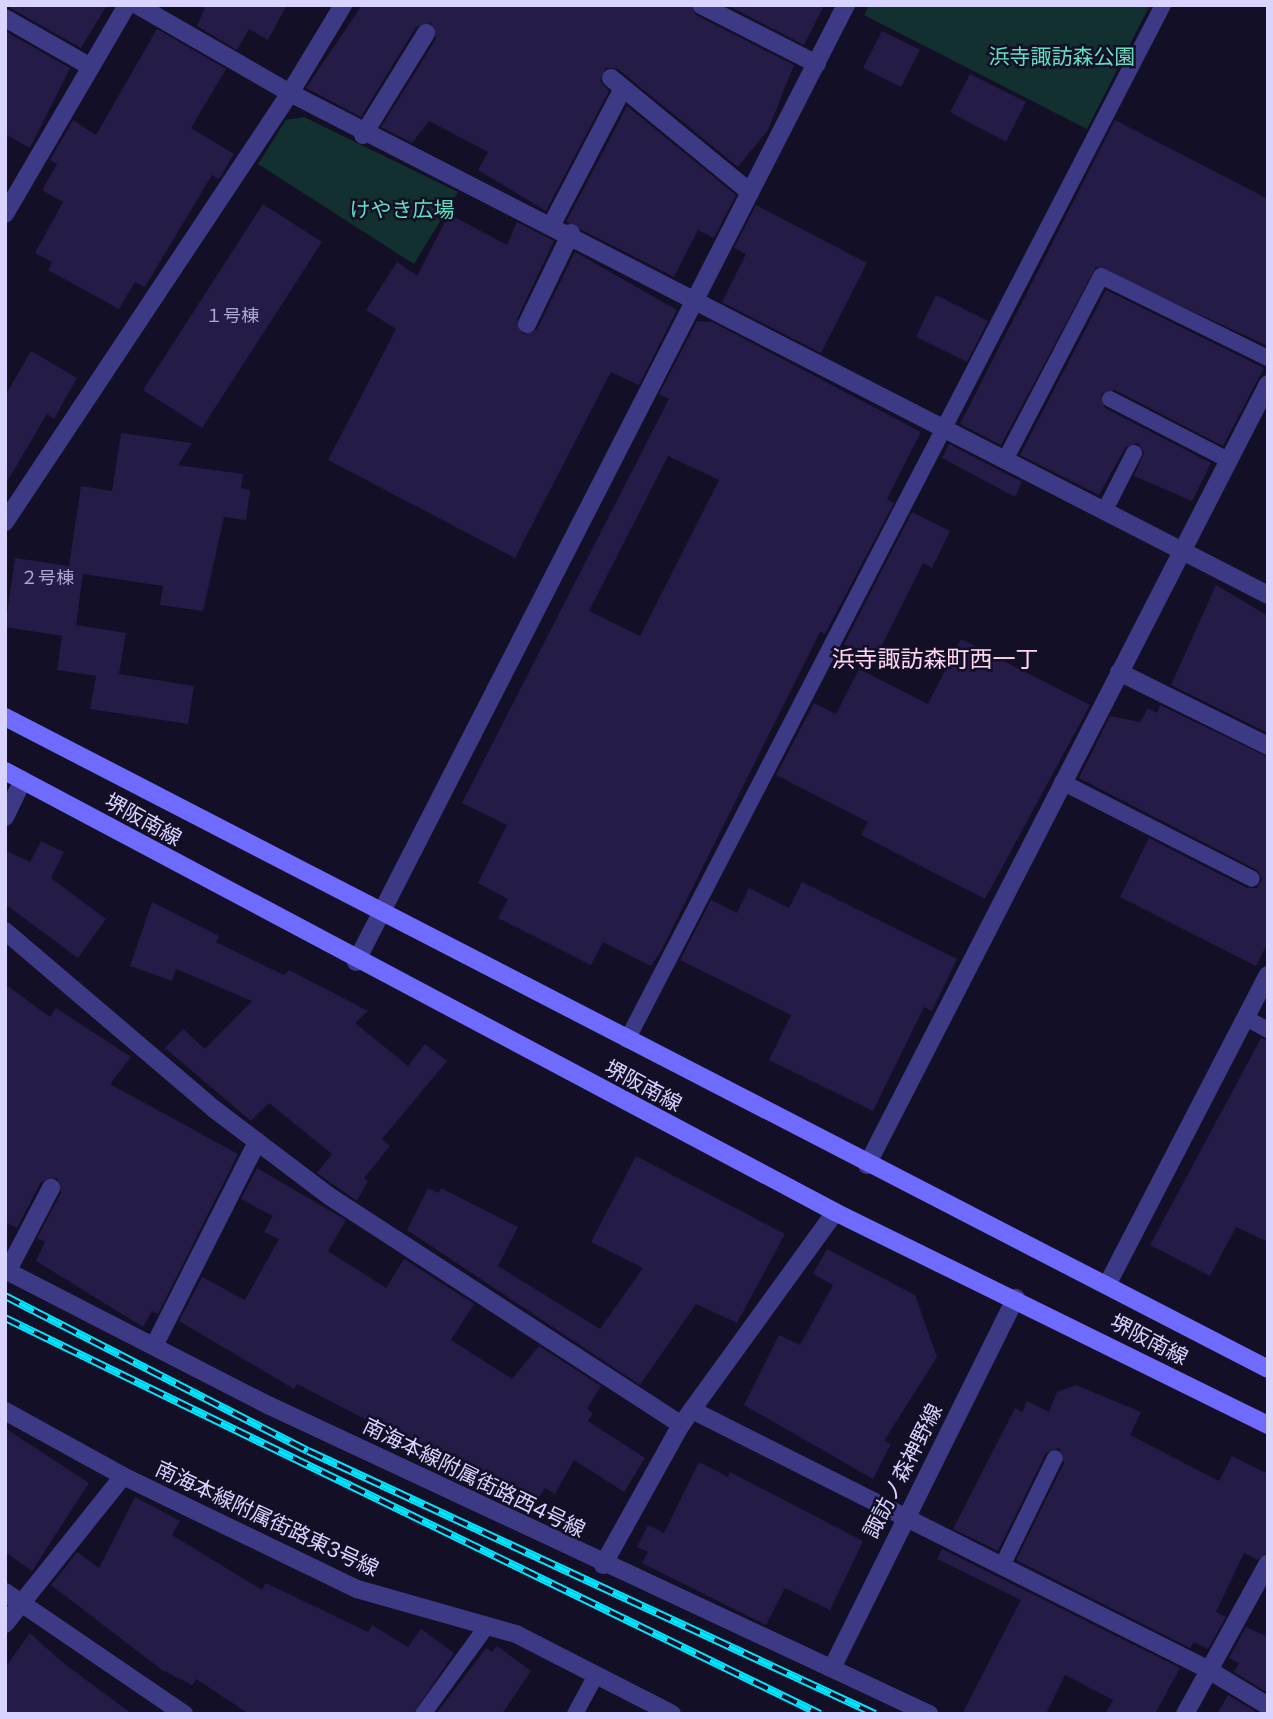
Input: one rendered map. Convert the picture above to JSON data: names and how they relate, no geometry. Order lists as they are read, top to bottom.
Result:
{
  "streets": {
    "main road": ["堺阪南線"],
    "street": ["諏訪ノ森神野線", "南海本線附属街路西4号線", "南海本線附属街路東3号線"]
  },
  "crossings": [
    ["堺阪南線", "諏訪ノ森神野線"],
    ["諏訪ノ森神野線", "南海本線附属街路西4号線"]
  ],
  "districts": ["浜寺諏訪森町西一丁"],
  "parks": ["浜寺諏訪森公園", "けやき広場"],
  "house_numbers": ["１号棟", "２号棟"]
}
